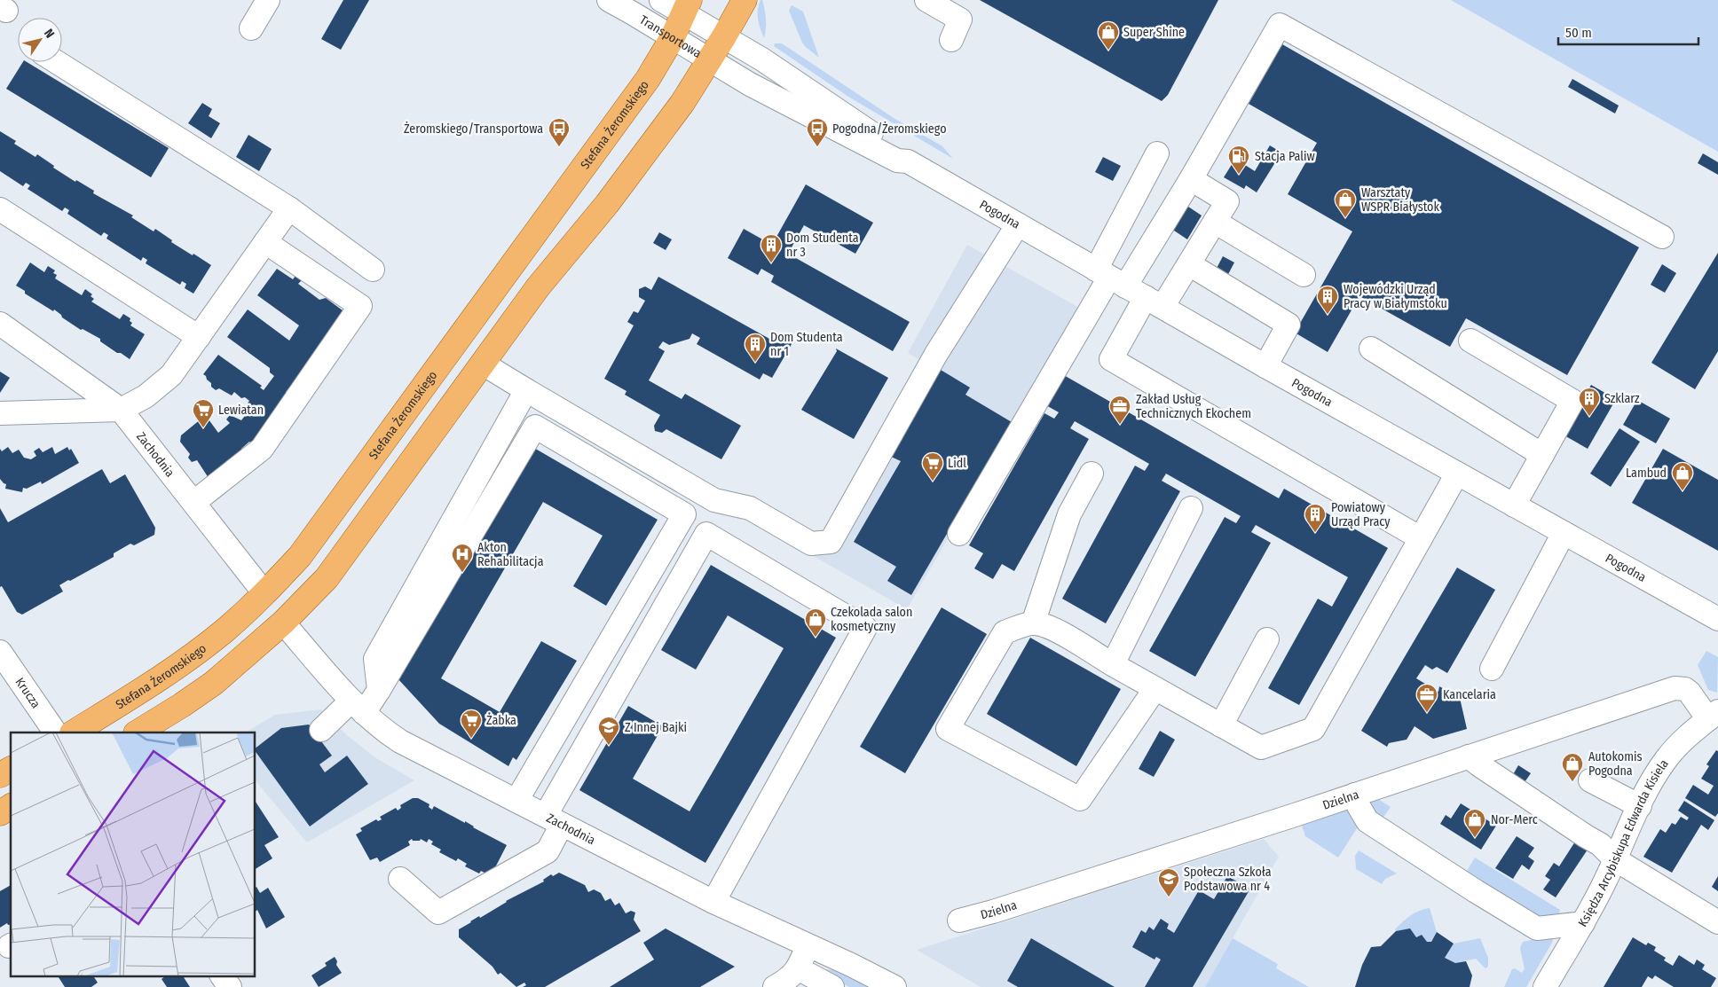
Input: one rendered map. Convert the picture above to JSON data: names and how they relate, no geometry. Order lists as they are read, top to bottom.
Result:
{
  "streets": {
    "main road": ["Stefana Żeromskiego"],
    "street": [
      "Transportowa",
      "Pogodna",
      "Zachodnia",
      "Krucza",
      "Dzielna",
      "Księdza Arcybiskupa Edwarda Kisiela"
    ]
  },
  "crossings": [
    ["Transportowa", "Stefana Żeromskiego"],
    ["Transportowa", "Pogodna"],
    ["Stefana Żeromskiego", "Pogodna"],
    ["Stefana Żeromskiego", "Zachodnia"],
    ["Dzielna", "Księdza Arcybiskupa Edwarda Kisiela"]
  ],
  "places": {
    "shop": [
      "Super Shine",
      "Warsztaty WSPR Białystok",
      "Lambud",
      "Czekolada salon kosmetyczny",
      "Autokomis Pogodna",
      "Nor-Merc"
    ],
    "bus stop": ["Żeromskiego/Transportowa", "Pogodna/Żeromskiego"],
    "fuel station": ["Stacja Paliw"],
    "building": [
      "Dom Studenta nr 3",
      "Wojewódzki Urząd Pracy w Białymstoku",
      "Dom Studenta nr 1",
      "Szklarz",
      "Powiatowy Urząd Pracy"
    ],
    "office": ["Zakład Usług Technicznych Ekochem", "Kancelaria"],
    "supermarket": ["Lewiatan", "Lidl", "Żabka"],
    "hospital": ["Akton Rehabilitacja"],
    "school or university": ["Z Innej Bajki", "Społeczna Szkoła Podstawowa nr 4"]
  },
  "scale_bar": "50 m",
  "north": "top right"
}
